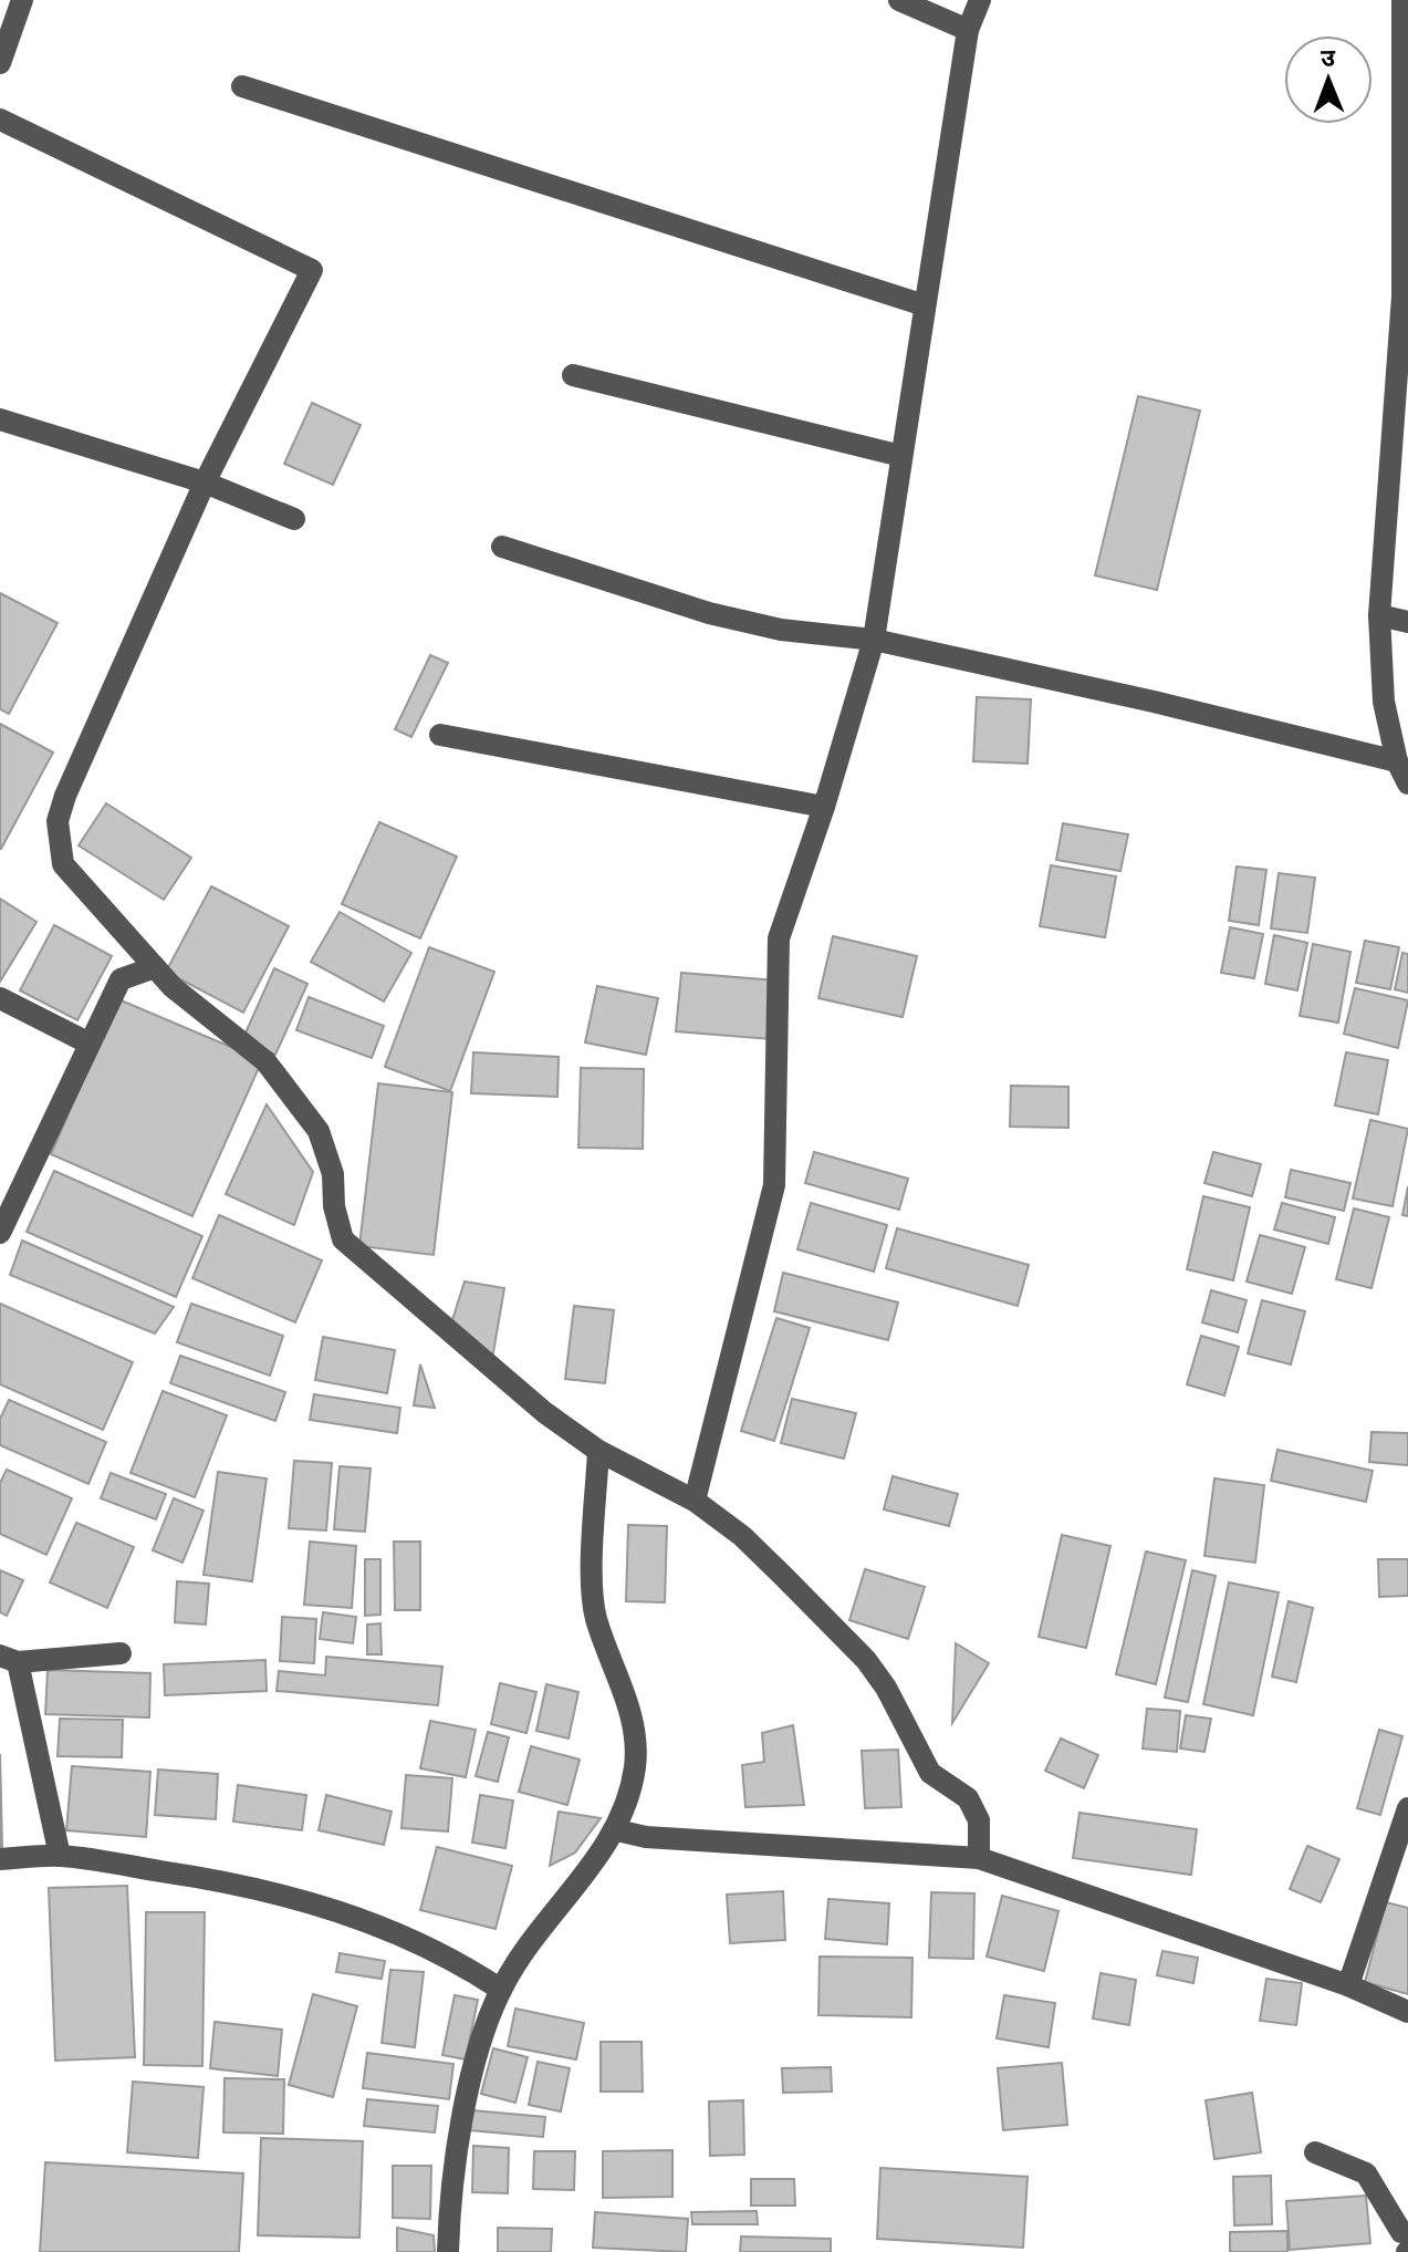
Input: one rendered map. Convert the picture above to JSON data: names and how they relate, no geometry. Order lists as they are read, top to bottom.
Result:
{
  "north": "top"
}
